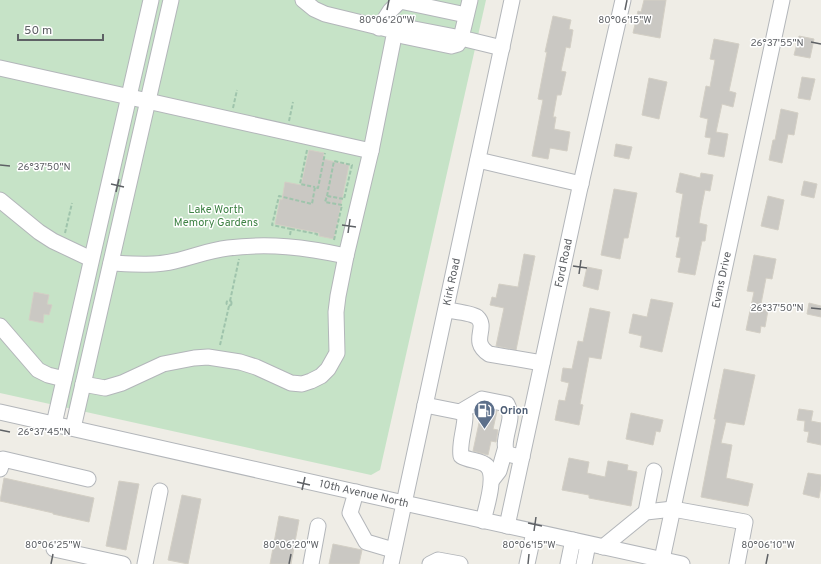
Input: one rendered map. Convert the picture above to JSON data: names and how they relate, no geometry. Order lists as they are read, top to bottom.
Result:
{
  "streets": {
    "street": [
      "Ford Road",
      "Evans Drive",
      "Kirk Road",
      "10th Avenue North"
    ]
  },
  "crossings": [
    ["Ford Road", "10th Avenue North"],
    ["Evans Drive", "10th Avenue North"],
    ["Kirk Road", "10th Avenue North"]
  ],
  "parks": ["Lake Worth Memory Gardens"],
  "places": {
    "fuel station": ["Orion"]
  },
  "scale_bar": "50 m",
  "coordinates": [
    "80°06'20\"W",
    "80°06'15\"W",
    "26°37'55\"N",
    "26°37'50\"N",
    "26°37'45\"N",
    "80°06'25\"W",
    "80°06'10\"W"
  ]
}
